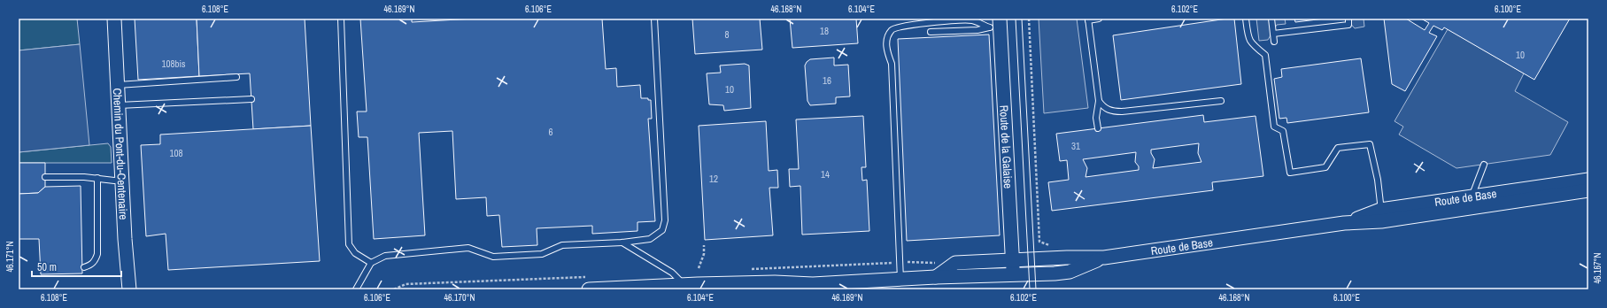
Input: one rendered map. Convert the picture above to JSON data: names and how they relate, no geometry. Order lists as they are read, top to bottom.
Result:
{
  "streets": {
    "street": ["Route de la Galaise", "Chemin du Pont-du-Centenaire", "Route de Base"]
  },
  "crossings": [
    ["Route de la Galaise", "Route de Base"]
  ],
  "house_numbers": [
    "18",
    "8",
    "10",
    "108bis",
    "16",
    "10",
    "6",
    "31",
    "108",
    "14",
    "12"
  ],
  "scale_bar": "50 m",
  "coordinates": [
    "6.108°E",
    "46.169°N",
    "6.106°E",
    "46.168°N",
    "6.104°E",
    "6.102°E",
    "6.100°E",
    "46.171°N",
    "46.167°N",
    "46.170°N"
  ]
}
